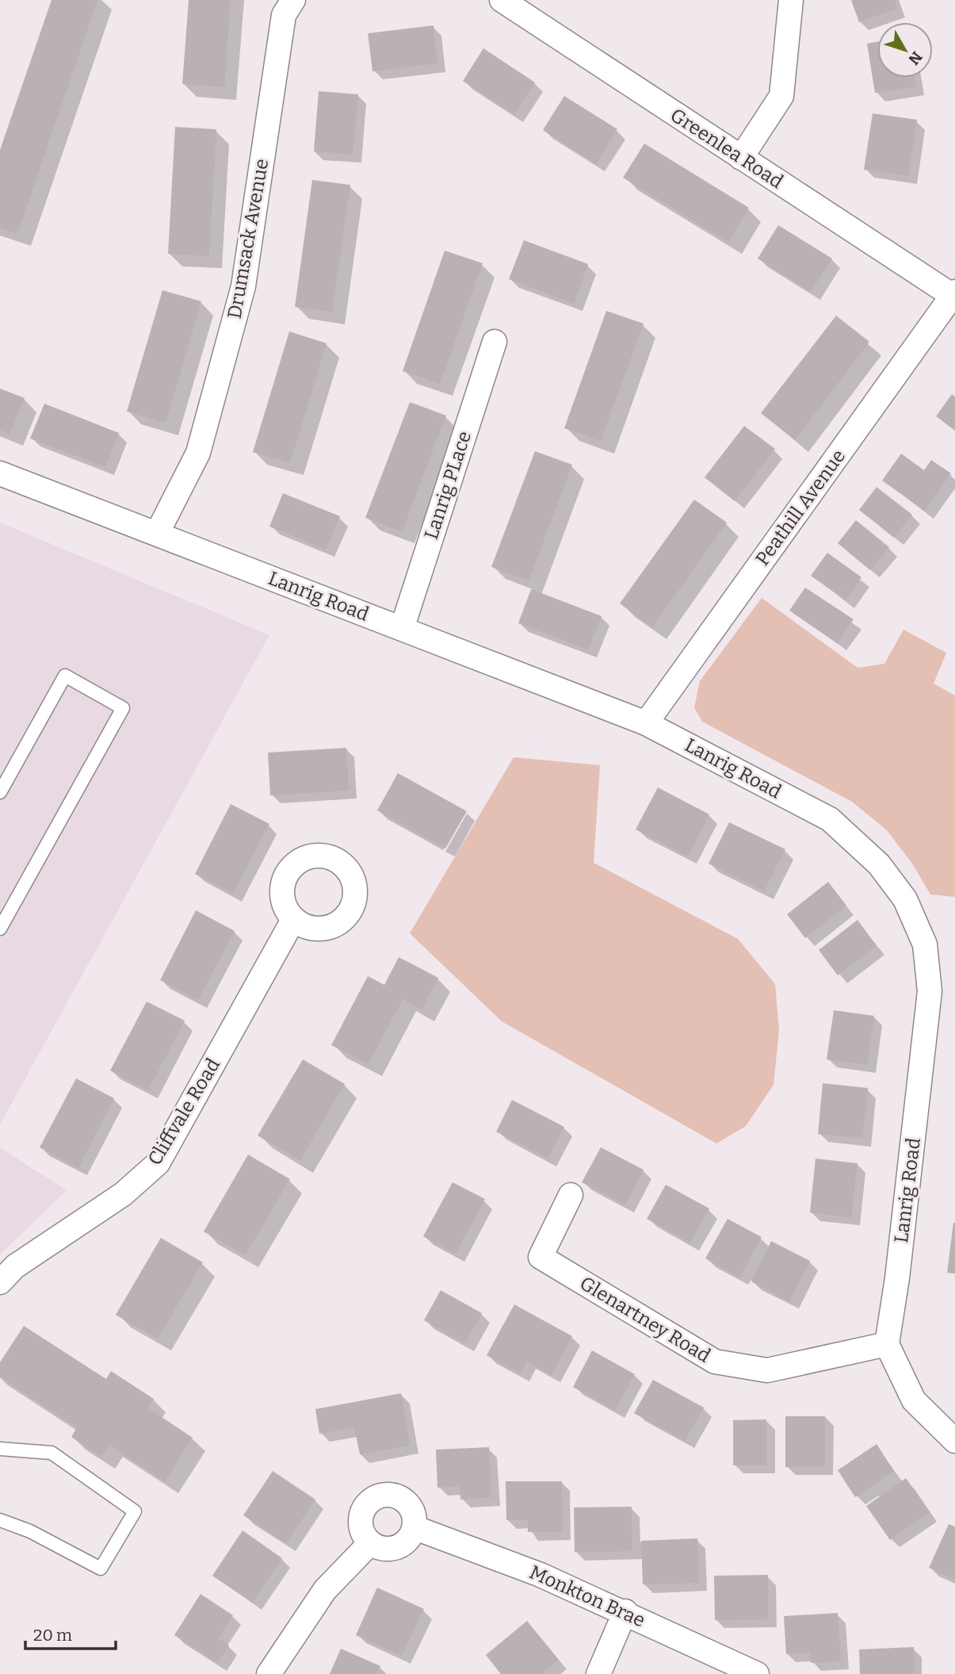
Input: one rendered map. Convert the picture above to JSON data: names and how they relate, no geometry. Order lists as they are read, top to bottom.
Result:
{
  "streets": {
    "street": [
      "Greenlea Road",
      "Drumsack Avenue",
      "Lanrig PLace",
      "Peathill Avenue",
      "Lanrig Road",
      "Cliffvale Road",
      "Glenartney Road",
      "Monkton Brae"
    ]
  },
  "crossings": [
    ["Greenlea Road", "Peathill Avenue"],
    ["Drumsack Avenue", "Lanrig Road"],
    ["Lanrig PLace", "Lanrig Road"],
    ["Peathill Avenue", "Lanrig Road"],
    ["Lanrig Road", "Glenartney Road"]
  ],
  "scale_bar": "20 m",
  "north": "bottom right"
}
